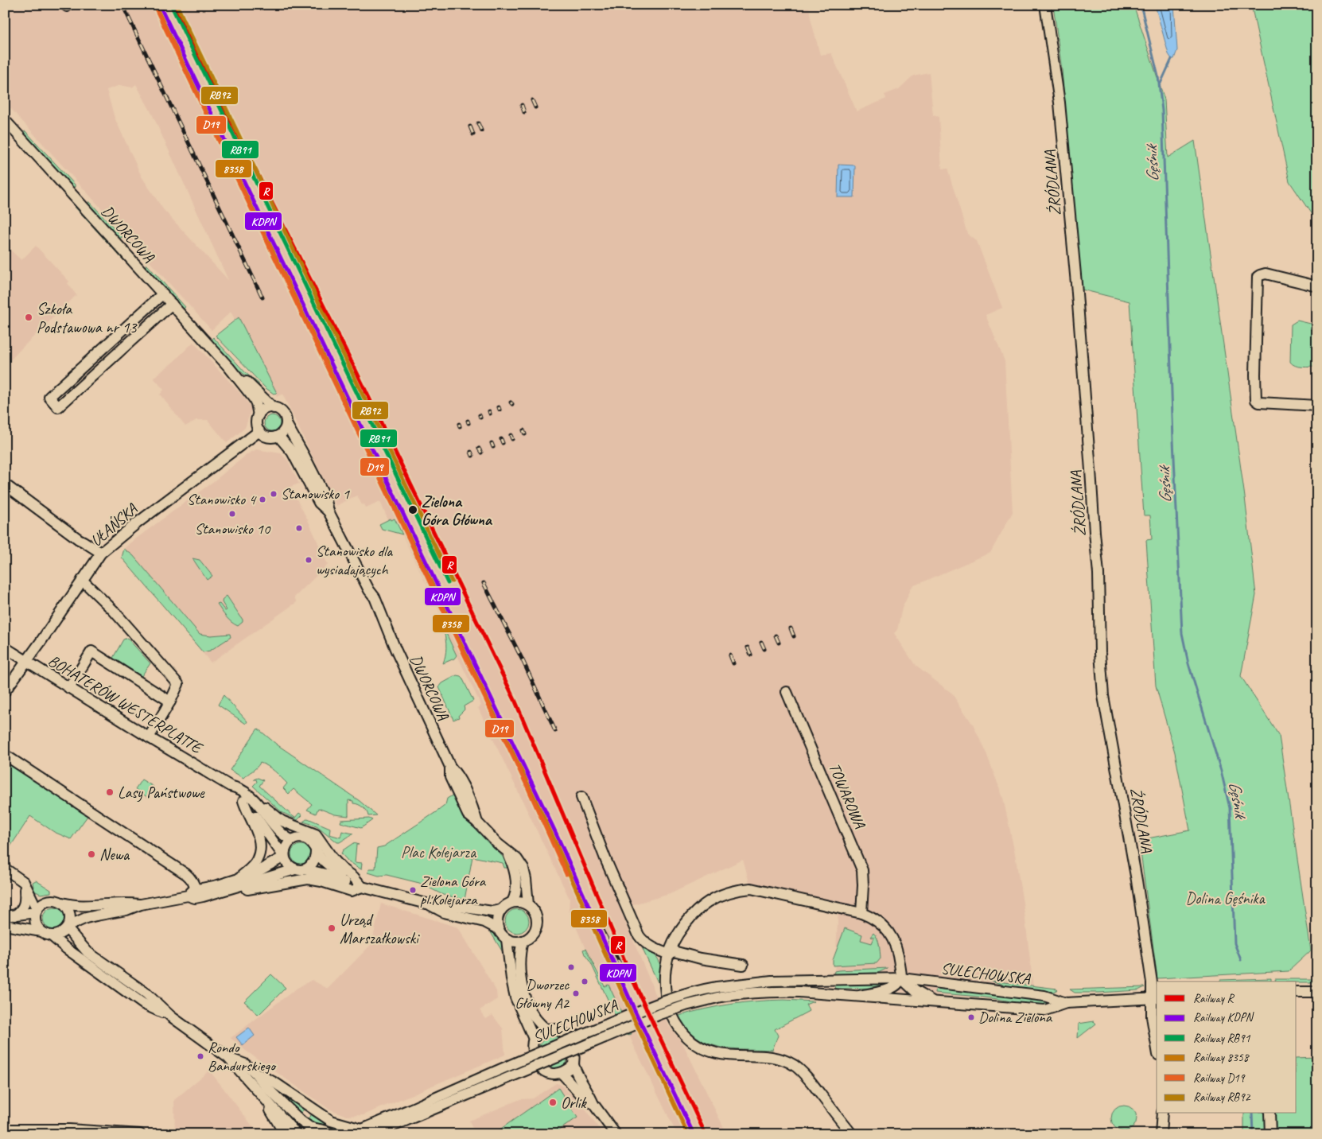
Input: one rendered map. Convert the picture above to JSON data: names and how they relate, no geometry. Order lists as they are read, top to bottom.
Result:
{
  "streets": {
    "street": [
      "ŹRÓDLANA",
      "DWORCOWA",
      "UŁAŃSKA",
      "BOHATERÓW WESTERPLATTE",
      "TOWAROWA",
      "SULECHOWSKA"
    ]
  },
  "crossings": [
    ["ŹRÓDLANA", "SULECHOWSKA"],
    ["DWORCOWA", "UŁAŃSKA"],
    ["UŁAŃSKA", "BOHATERÓW WESTERPLATTE"]
  ],
  "water": ["Gęśnik"],
  "parks": ["Plac Kolejarza", "Dolina Gęśnika"],
  "places": [
    "Szkoła Podstawowa nr 13",
    "Stanowisko 1",
    "Stanowisko 4",
    "Zielona Góra Główna",
    "Stanowisko 10",
    "Stanowisko dla wysiadających",
    "Lasy Państwowe",
    "Newa",
    "Zielona Góra pl.Kolejarza",
    "Urząd Marszałkowski",
    "Dworzec Główny A2",
    "Dolina Zielona",
    "Rondo Bandurskiego",
    "Orlik"
  ],
  "lines": [
    "rail line R",
    "rail line RB91",
    "rail line RB92",
    "rail line KDPN",
    "rail line D19",
    "rail line 8358"
  ],
  "legend": [
    "Railway R",
    "Railway KDPN",
    "Railway RB91",
    "Railway 8358",
    "Railway D19",
    "Railway RB92"
  ]
}
